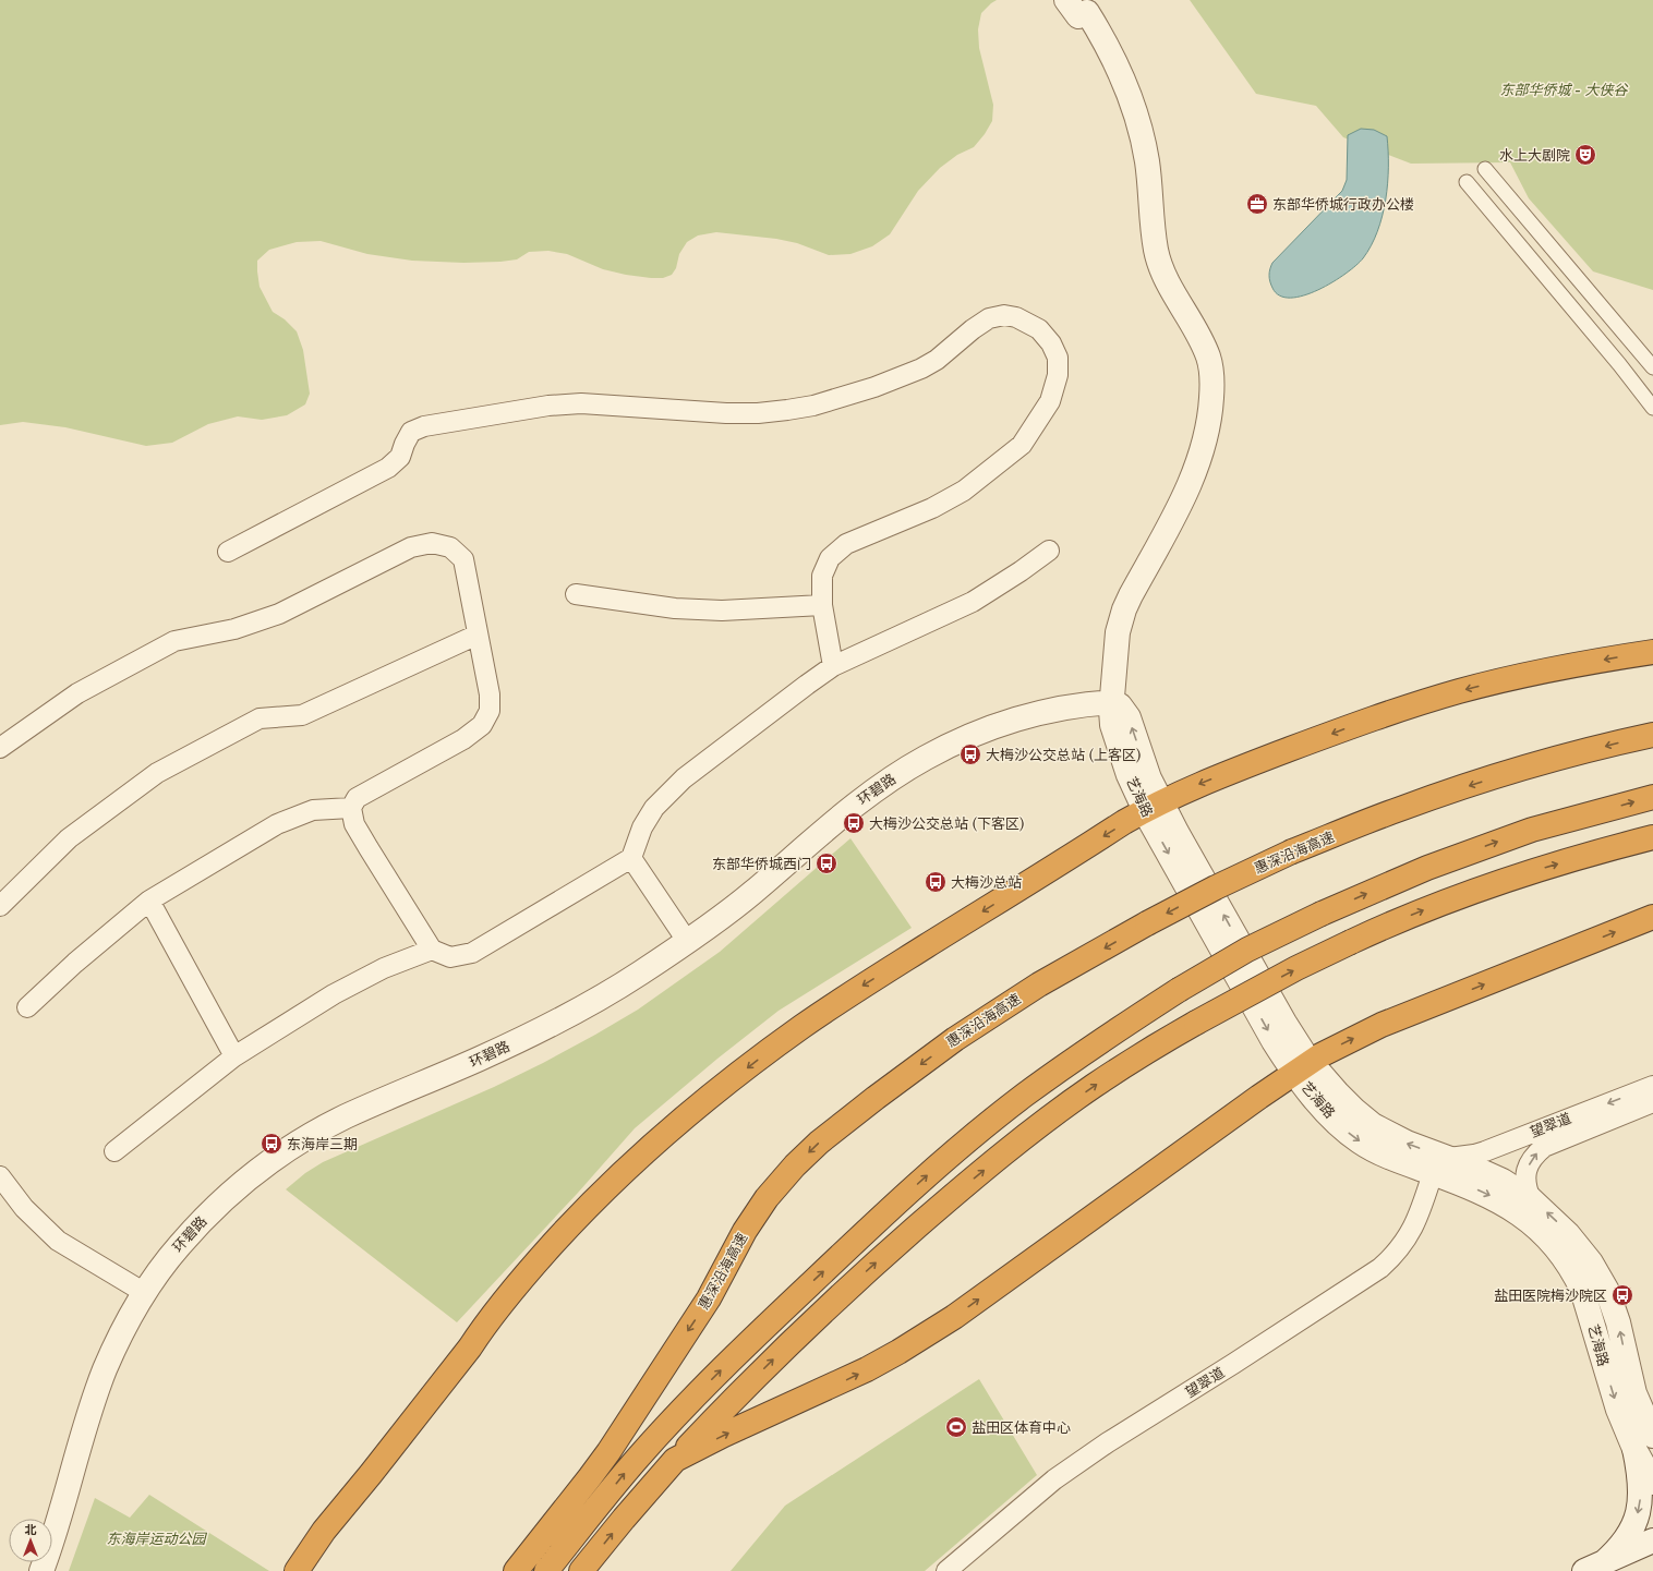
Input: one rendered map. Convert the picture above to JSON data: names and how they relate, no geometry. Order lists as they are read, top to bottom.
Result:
{
  "streets": {
    "highway": ["惠深沿海高速"],
    "street": ["环碧路", "艺海路", "望翠道"]
  },
  "crossings": [
    ["环碧路", "艺海路"],
    ["艺海路", "望翠道"]
  ],
  "parks": ["东部华侨城 - 大侠谷", "东海岸运动公园"],
  "places": {
    "theatre": ["水上大剧院"],
    "office": ["东部华侨城行政办公楼"],
    "bus stop": [
      "大梅沙公交总站 (上客区)",
      "大梅沙公交总站 (下客区)",
      "东部华侨城西门",
      "大梅沙总站",
      "东海岸三期",
      "盐田医院梅沙院区"
    ],
    "sports": ["盐田区体育中心"]
  },
  "north": "top"
}
